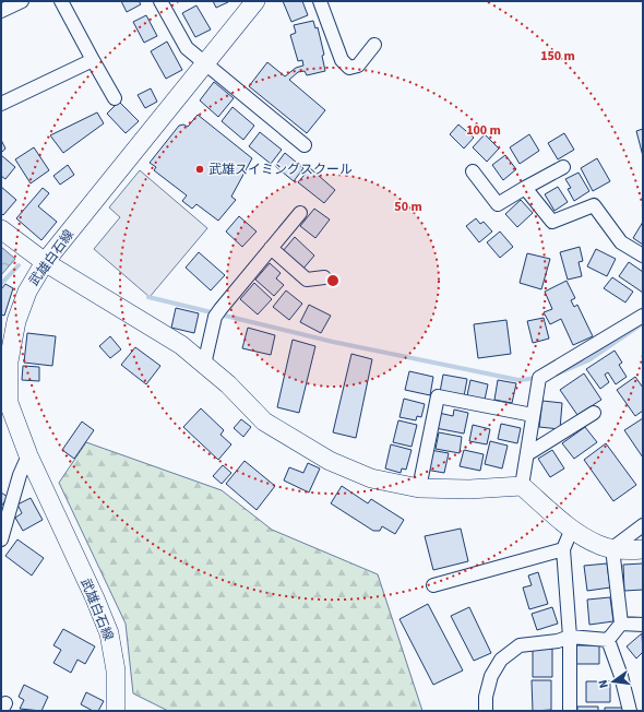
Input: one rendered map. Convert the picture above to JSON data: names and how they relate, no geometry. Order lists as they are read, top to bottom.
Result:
{
  "streets": {
    "main road": ["武雄白石線"]
  },
  "places": ["武雄スイミングスクール"],
  "north": "left",
  "rings": ["150 m", "100 m", "50 m"]
}
